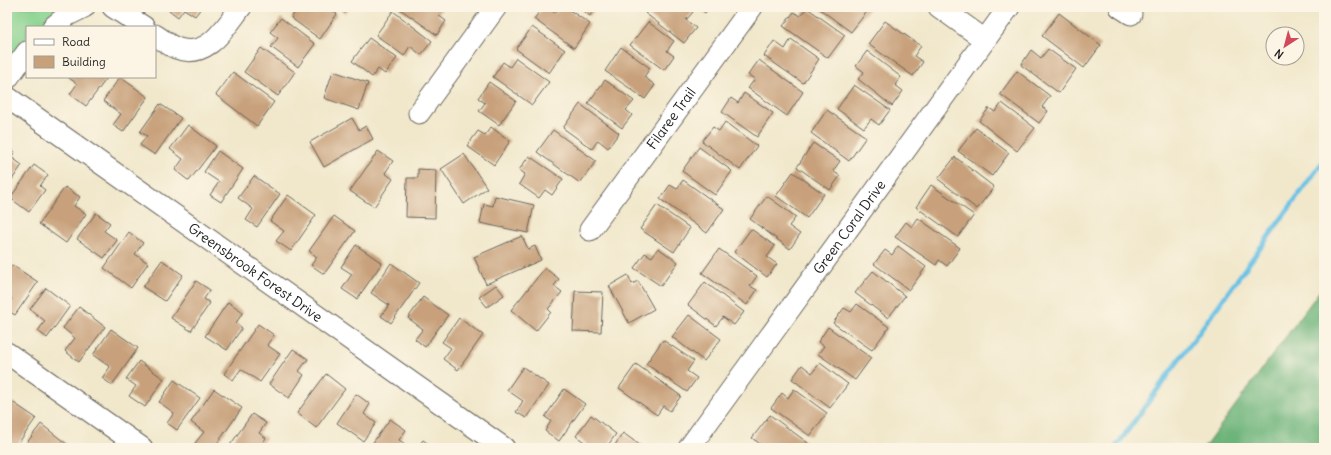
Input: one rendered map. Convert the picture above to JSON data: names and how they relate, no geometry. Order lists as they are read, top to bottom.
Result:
{
  "streets": {
    "street": ["Filaree Trail", "Green Coral Drive", "Greensbrook Forest Drive"]
  },
  "legend": ["Road", "Building"],
  "north": "bottom left"
}
